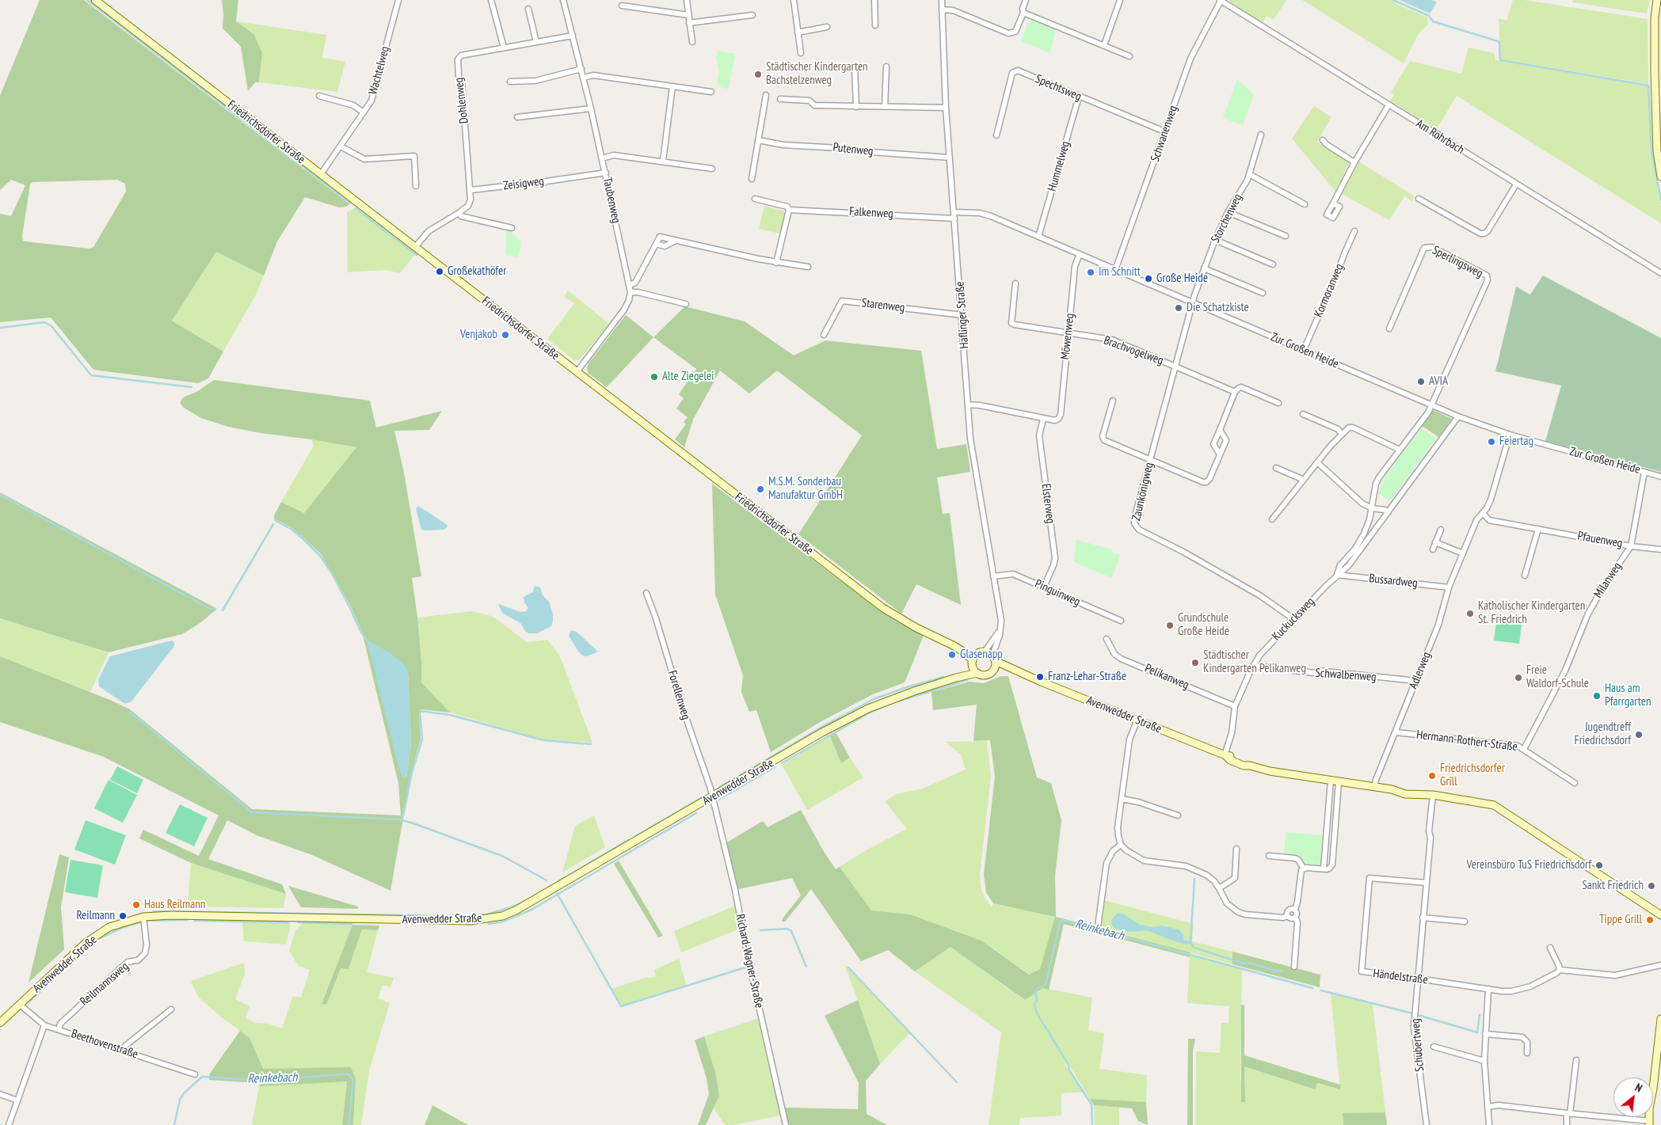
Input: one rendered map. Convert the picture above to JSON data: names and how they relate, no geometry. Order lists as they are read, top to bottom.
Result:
{
  "streets": {
    "main road": ["Friedrichsdorfer Straße", "Avenwedder Straße"],
    "street": [
      "Wachtelweg",
      "Spechtsweg",
      "Dohlenweg",
      "Schwanenweg",
      "Am Röhrbach",
      "Putenweg",
      "Hummelweg",
      "Zeisigweg",
      "Taubenweg",
      "Falkenweg",
      "Storchenweg",
      "Sperlingsweg",
      "Kormoranweg",
      "Starenweg",
      "Haflinger Straße",
      "Möwenweg",
      "Brachvogelweg",
      "Zur Großen Heide",
      "Zaunkönigweg",
      "Elsterweg",
      "Pfauenweg",
      "Milanweg",
      "Bussardweg",
      "Pinguinweg",
      "Kuckucksweg",
      "Adlerweg",
      "Schwalbenweg",
      "Pelikanweg",
      "Forellenweg",
      "Hermann-Rothert-Straße",
      "Richard-Wagner-Straße",
      "Händelstraße",
      "Reilmannsweg",
      "Beethovenstraße",
      "Schubertweg"
    ]
  },
  "crossings": [
    ["Wachtelweg", "Friedrichsdorfer Straße"],
    ["Spechtsweg", "Schwanenweg"],
    ["Spechtsweg", "Hummelweg"],
    ["Dohlenweg", "Zeisigweg"],
    ["Dohlenweg", "Taubenweg"],
    ["Friedrichsdorfer Straße", "Taubenweg"],
    ["Friedrichsdorfer Straße", "Haflinger Straße"],
    ["Friedrichsdorfer Straße", "Avenwedder Straße"],
    ["Schwanenweg", "Am Röhrbach"],
    ["Schwanenweg", "Zur Großen Heide"],
    ["Putenweg", "Haflinger Straße"],
    ["Hummelweg", "Zur Großen Heide"],
    ["Zeisigweg", "Taubenweg"],
    ["Falkenweg", "Haflinger Straße"],
    ["Storchenweg", "Zur Großen Heide"],
    ["Storchenweg", "Zaunkönigweg"],
    ["Sperlingsweg", "Zur Großen Heide"],
    ["Sperlingsweg", "Kuckucksweg"],
    ["Kormoranweg", "Zur Großen Heide"],
    ["Starenweg", "Haflinger Straße"],
    ["Haflinger Straße", "Zur Großen Heide"],
    ["Haflinger Straße", "Pinguinweg"],
    ["Haflinger Straße", "Avenwedder Straße"],
    ["Möwenweg", "Brachvogelweg"],
    ["Möwenweg", "Zur Großen Heide"],
    ["Möwenweg", "Elsterweg"],
    ["Brachvogelweg", "Zaunkönigweg"],
    ["Zur Großen Heide", "Zaunkönigweg"],
    ["Zur Großen Heide", "Milanweg"],
    ["Zur Großen Heide", "Kuckucksweg"],
    ["Zur Großen Heide", "Adlerweg"],
    ["Zaunkönigweg", "Kuckucksweg"],
    ["Elsterweg", "Pinguinweg"],
    ["Pfauenweg", "Milanweg"],
    ["Pfauenweg", "Adlerweg"],
    ["Milanweg", "Hermann-Rothert-Straße"],
    ["Bussardweg", "Kuckucksweg"],
    ["Bussardweg", "Adlerweg"],
    ["Kuckucksweg", "Schwalbenweg"],
    ["Kuckucksweg", "Pelikanweg"],
    ["Kuckucksweg", "Avenwedder Straße"],
    ["Adlerweg", "Schwalbenweg"],
    ["Adlerweg", "Avenwedder Straße"],
    ["Adlerweg", "Hermann-Rothert-Straße"],
    ["Forellenweg", "Avenwedder Straße"],
    ["Forellenweg", "Richard-Wagner-Straße"],
    ["Avenwedder Straße", "Richard-Wagner-Straße"],
    ["Avenwedder Straße", "Reilmannsweg"],
    ["Avenwedder Straße", "Beethovenstraße"],
    ["Avenwedder Straße", "Schubertweg"],
    ["Händelstraße", "Schubertweg"],
    ["Reilmannsweg", "Beethovenstraße"]
  ],
  "water": ["Reinkebach"],
  "places": [
    "Städtischer Kindergarten Bachstelzenweg",
    "Großekathöfer",
    "Im Schnitt",
    "Große Heide",
    "Die Schatzkiste",
    "Venjakob",
    "Alte Ziegelei",
    "AVIA",
    "Feiertag",
    "M.S.M. Sonderbau Manufaktur GmbH",
    "Katholischer Kindergarten St. Friedrich",
    "Grundschule Große Heide",
    "Glasenapp",
    "Städtischer Kindergarten Pelikanweg",
    "Franz-Lehar-Straße",
    "Freie Waldorf-Schule",
    "Haus am Pfarrgarten",
    "Jugendtreff Friedrichsdorf",
    "Friedrichsdorfer Grill",
    "Vereinsbüro TuS Friedrichsdorf",
    "Sankt Friedrich",
    "Haus Reilmann",
    "Reilmann",
    "Tippe Grill"
  ],
  "north": "top right"
}
